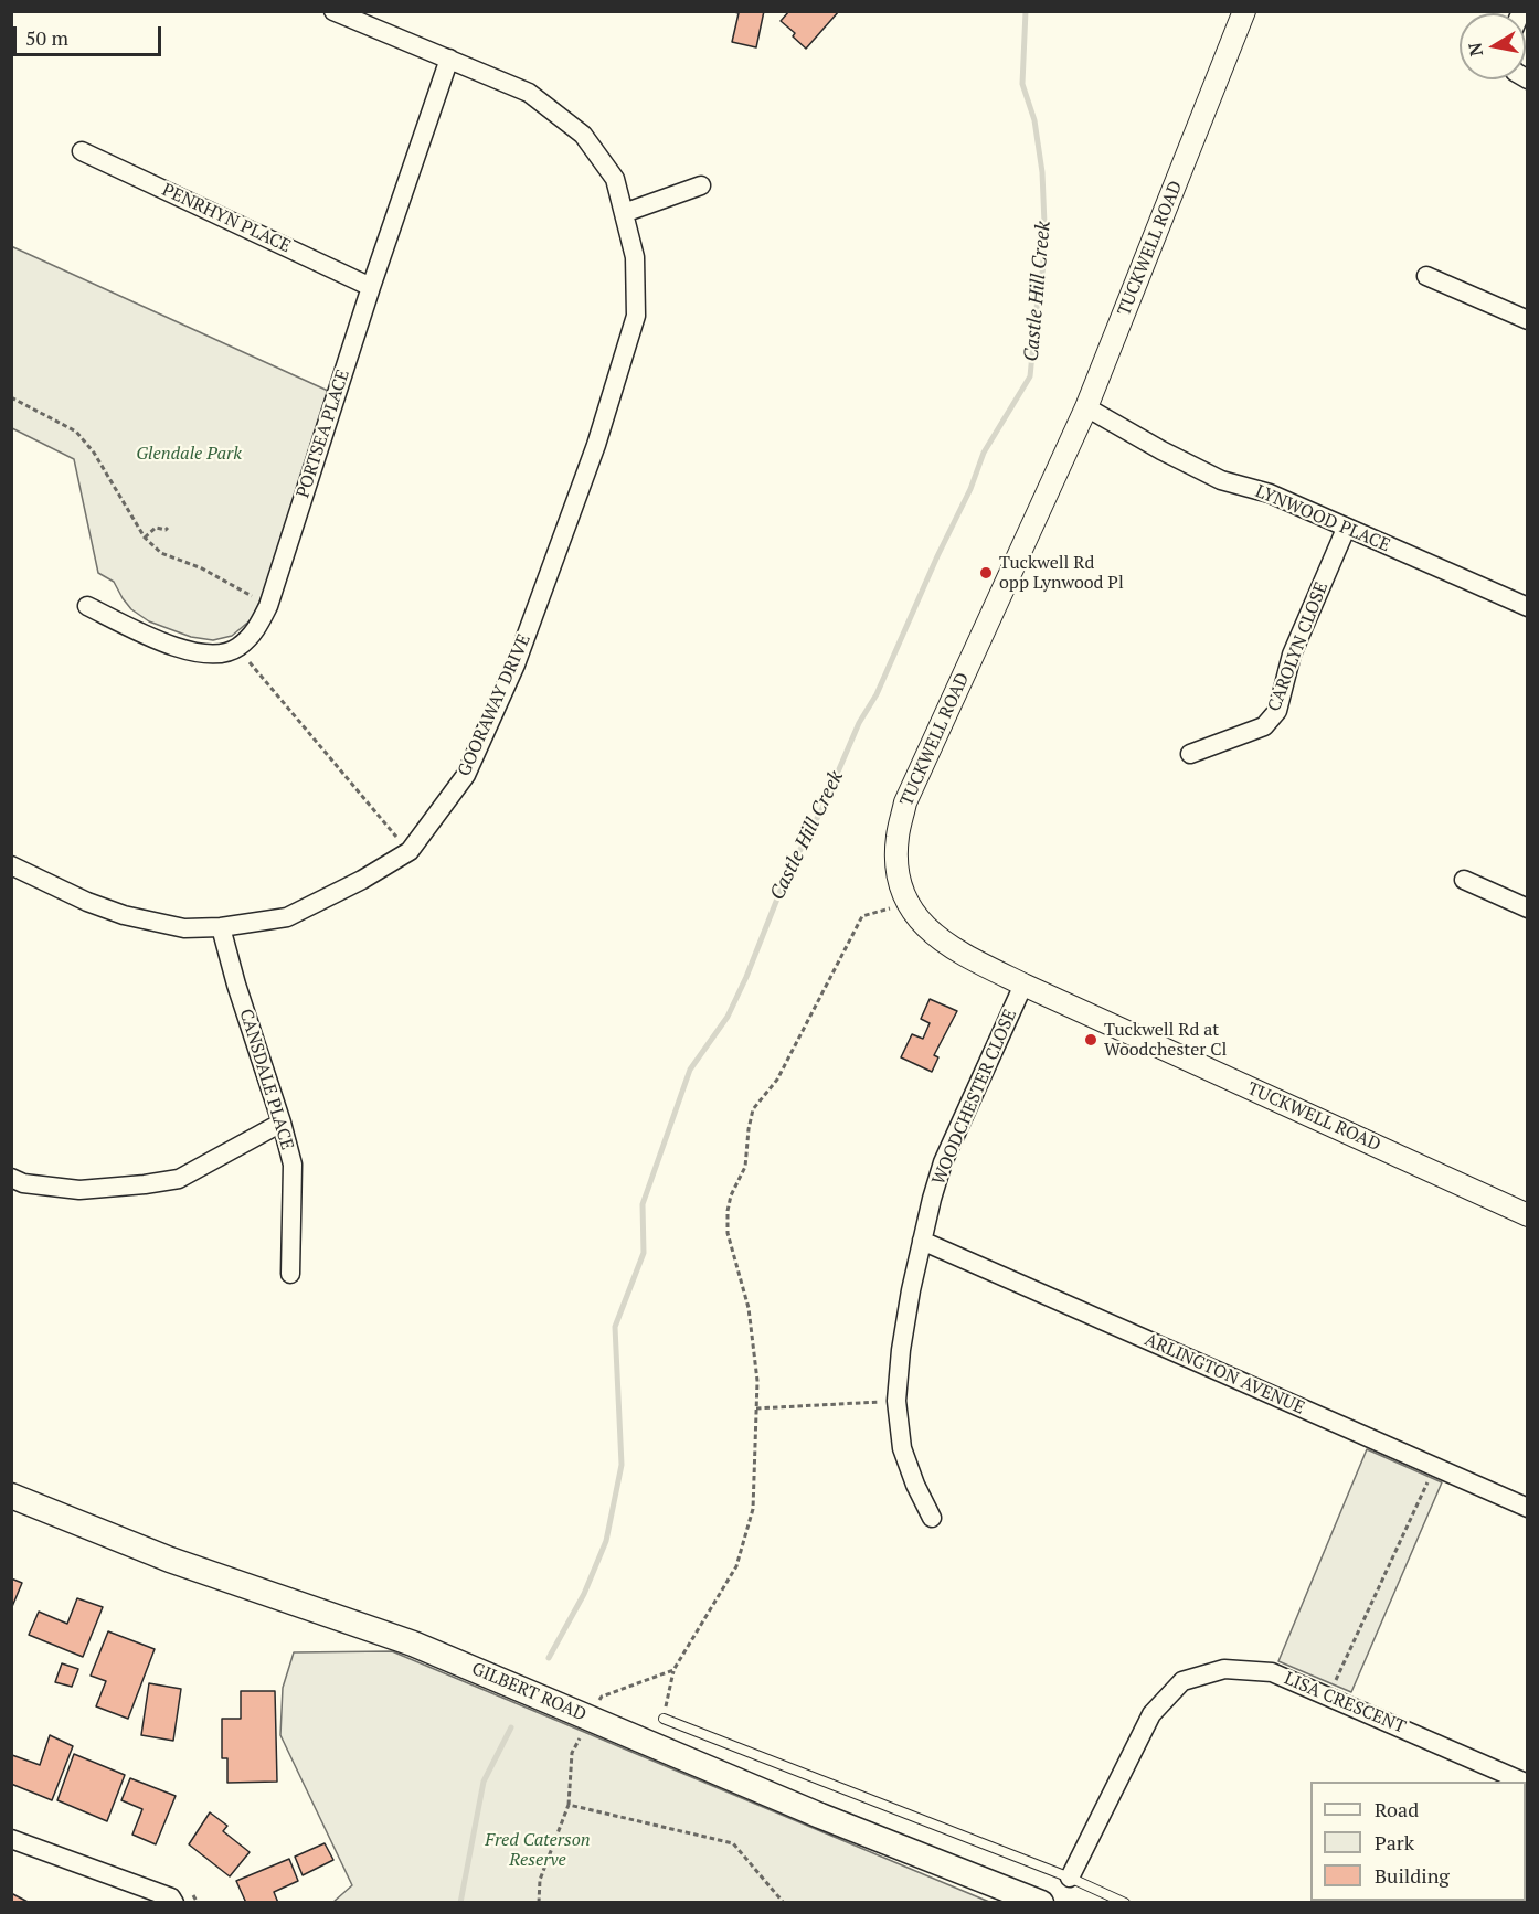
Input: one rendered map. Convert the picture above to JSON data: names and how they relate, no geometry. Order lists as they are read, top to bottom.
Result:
{
  "streets": {
    "main road": ["GILBERT ROAD"],
    "street": [
      "PENRHYN PLACE",
      "TUCKWELL ROAD",
      "PORTSEA PLACE",
      "LYNWOOD PLACE",
      "CAROLYN CLOSE",
      "GOORAWAY DRIVE",
      "CANSDALE PLACE",
      "WOODCHESTER CLOSE",
      "ARLINGTON AVENUE",
      "LISA CRESCENT"
    ]
  },
  "crossings": [
    ["PENRHYN PLACE", "PORTSEA PLACE"],
    ["TUCKWELL ROAD", "LYNWOOD PLACE"],
    ["TUCKWELL ROAD", "WOODCHESTER CLOSE"],
    ["PORTSEA PLACE", "GOORAWAY DRIVE"],
    ["LYNWOOD PLACE", "CAROLYN CLOSE"],
    ["GOORAWAY DRIVE", "CANSDALE PLACE"],
    ["WOODCHESTER CLOSE", "ARLINGTON AVENUE"]
  ],
  "water": ["Castle Hill Creek"],
  "parks": ["Glendale Park", "Fred Caterson Reserve"],
  "places": ["Tuckwell Rd opp Lynwood Pl", "Tuckwell Rd at Woodchester Cl"],
  "legend": ["Road", "Park", "Building"],
  "scale_bar": "50 m",
  "north": "left"
}
